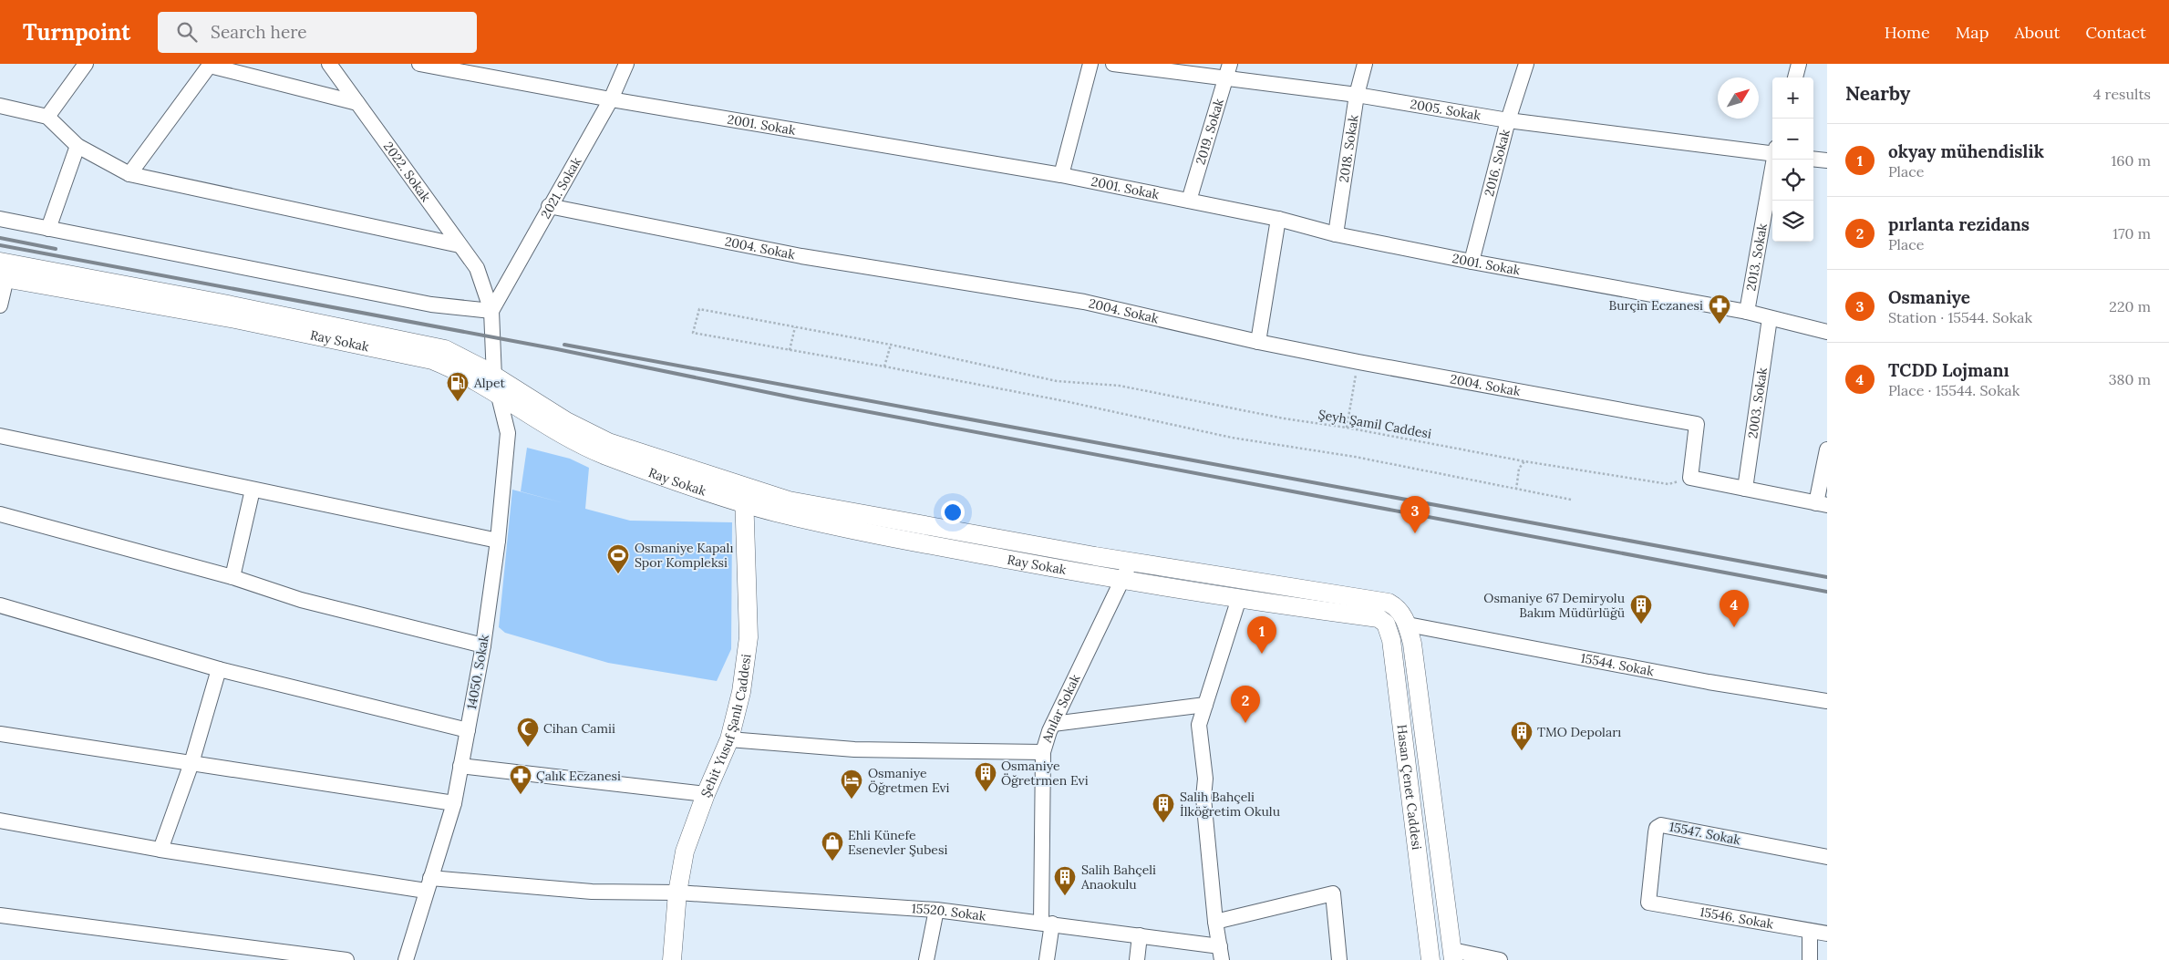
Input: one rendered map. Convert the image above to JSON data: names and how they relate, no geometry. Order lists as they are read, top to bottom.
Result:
{
  "streets": {
    "street": [
      "2005. Sokak",
      "2001. Sokak",
      "2019. Sokak",
      "2018. Sokak",
      "2016. Sokak",
      "2022. Sokak",
      "2021. Sokak",
      "2004. Sokak",
      "2013. Sokak",
      "Ray Sokak",
      "2003. Sokak",
      "15544. Sokak",
      "14050. Sokak",
      "Anılar Sokak",
      "Şehit Yusuf Şanlı Caddesi",
      "Hasan Çenet Caddesi",
      "15547. Sokak",
      "15520. Sokak",
      "15546. Sokak"
    ],
    "path": ["Şeyh Şamil Caddesi"]
  },
  "crossings": [
    ["2005. Sokak", "2019. Sokak"],
    ["2005. Sokak", "2018. Sokak"],
    ["2005. Sokak", "2016. Sokak"],
    ["2001. Sokak", "2019. Sokak"],
    ["2001. Sokak", "2018. Sokak"],
    ["2001. Sokak", "2016. Sokak"],
    ["2001. Sokak", "2021. Sokak"],
    ["2001. Sokak", "2013. Sokak"],
    ["2001. Sokak", "2003. Sokak"],
    ["2022. Sokak", "2021. Sokak"],
    ["2022. Sokak", "14050. Sokak"],
    ["2021. Sokak", "2004. Sokak"],
    ["2021. Sokak", "14050. Sokak"],
    ["2004. Sokak", "Şeyh Şamil Caddesi"],
    ["Ray Sokak", "14050. Sokak"],
    ["Ray Sokak", "Anılar Sokak"],
    ["Ray Sokak", "Şehit Yusuf Şanlı Caddesi"],
    ["Ray Sokak", "Hasan Çenet Caddesi"],
    ["14050. Sokak", "15520. Sokak"],
    ["Anılar Sokak", "15520. Sokak"],
    ["Şehit Yusuf Şanlı Caddesi", "15520. Sokak"],
    ["15547. Sokak", "15546. Sokak"]
  ],
  "places": {
    "pharmacy": ["Burçin Eczanesi", "Çalık Eczanesi"],
    "fuel station": ["Alpet"],
    "sports": ["Osmaniye Kapalı Spor Kompleksi"],
    "building": [
      "Osmaniye 67 Demiryolu Bakım Müdürlüğü",
      "TMO Depoları",
      "Osmaniye Öğretrmen Evi",
      "Salih Bahçeli İlköğretim Okulu",
      "Salih Bahçeli Anaokulu"
    ],
    "mosque": ["Cihan Camii"],
    "hotel": ["Osmaniye Öğretmen Evi"],
    "shop": ["Ehli Künefe Esenevler Şubesi"]
  },
  "north": "top right",
  "page": {
    "header": "Turnpoint",
    "search": "Search here",
    "nav": [
      "Home",
      "Map",
      "About",
      "Contact"
    ],
    "heading": ["Nearby", "4 results"],
    "map_buttons": ["+", "−"],
    "list": [
      {
        "mark": "1",
        "name": "okyay mühendislik",
        "note": "Place",
        "value": "160 m"
      },
      {
        "mark": "2",
        "name": "pırlanta rezidans",
        "note": "Place",
        "value": "170 m"
      },
      {
        "mark": "3",
        "name": "Osmaniye",
        "note": "Station · 15544. Sokak",
        "value": "220 m"
      },
      {
        "mark": "4",
        "name": "TCDD Lojmanı",
        "note": "Place · 15544. Sokak",
        "value": "380 m"
      }
    ],
    "pins": [
      "3",
      "4",
      "1",
      "2"
    ]
  }
}
